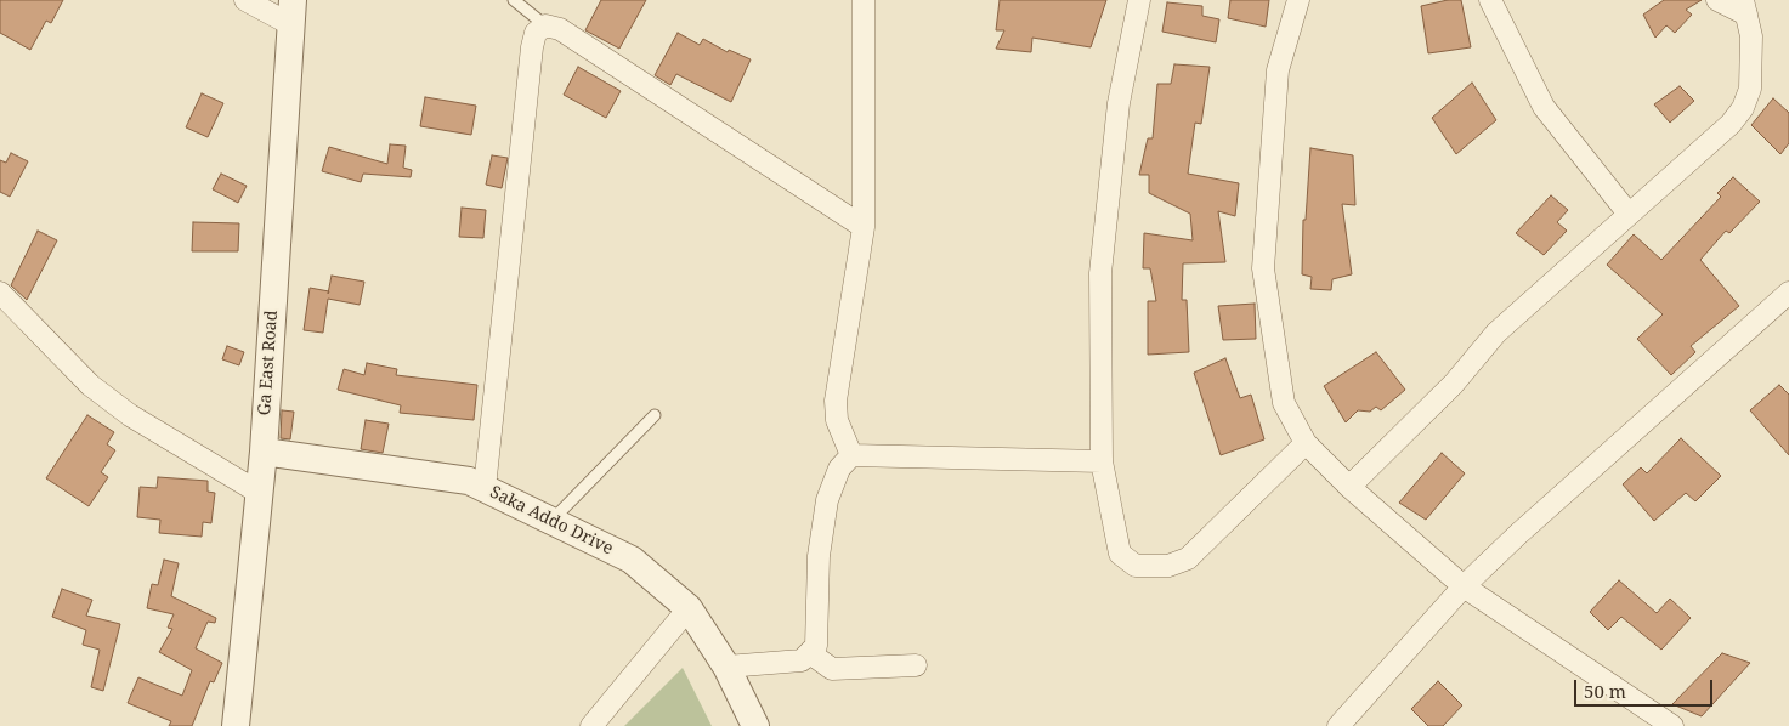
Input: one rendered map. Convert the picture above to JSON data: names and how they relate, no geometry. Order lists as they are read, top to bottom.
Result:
{
  "streets": {
    "street": ["Ga East Road", "Saka Addo Drive"]
  },
  "crossings": [
    ["Ga East Road", "Saka Addo Drive"]
  ],
  "scale_bar": "50 m"
}
